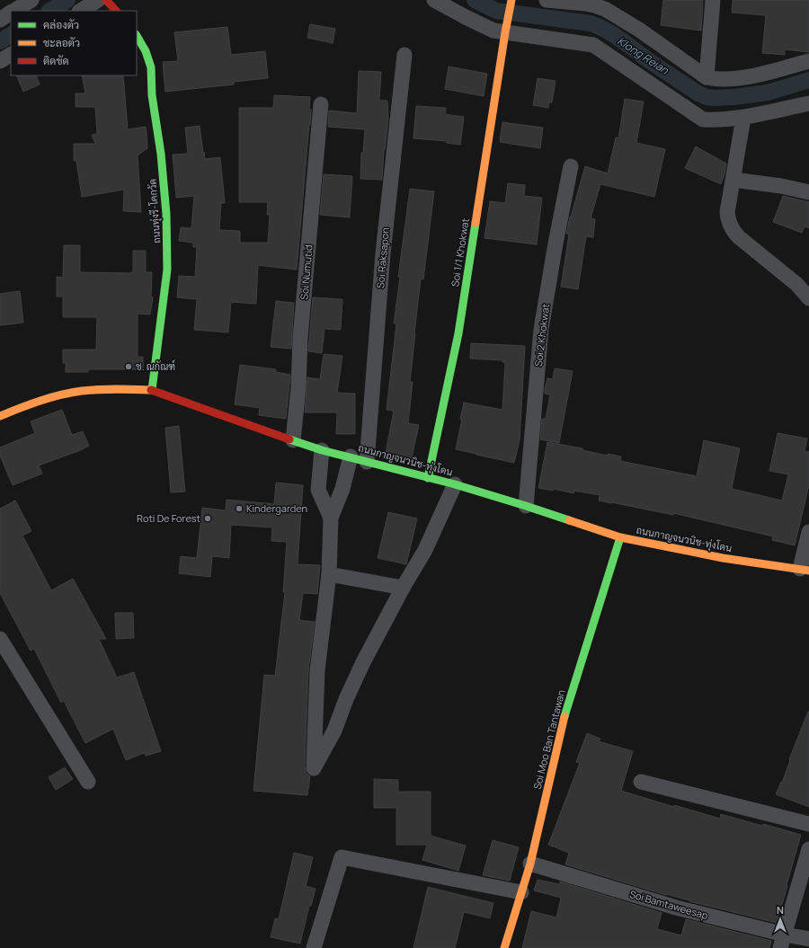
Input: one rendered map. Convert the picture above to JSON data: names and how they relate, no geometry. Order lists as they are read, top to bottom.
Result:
{
  "streets": {
    "street": [
      "ถนนทุ่งรี-โคกวัด",
      "Soi 1/1 Khokwat",
      "Soi Raksapon",
      "Soi Numutid",
      "Soi 2 Khokwat",
      "ถนนกาญจนวนิช-ทุ่งโดน",
      "Soi Moo Ban Tantawan",
      "Soi Bamtaweesap"
    ]
  },
  "crossings": [
    ["ถนนทุ่งรี-โคกวัด", "ถนนกาญจนวนิช-ทุ่งโดน"],
    ["Soi 1/1 Khokwat", "ถนนกาญจนวนิช-ทุ่งโดน"],
    ["Soi Raksapon", "ถนนกาญจนวนิช-ทุ่งโดน"],
    ["Soi Numutid", "ถนนกาญจนวนิช-ทุ่งโดน"],
    ["Soi 2 Khokwat", "ถนนกาญจนวนิช-ทุ่งโดน"],
    ["ถนนกาญจนวนิช-ทุ่งโดน", "Soi Moo Ban Tantawan"],
    ["Soi Moo Ban Tantawan", "Soi Bamtaweesap"]
  ],
  "water": ["Klong Reian"],
  "places": ["ช. ณกัณฑ์", "Kindergarden", "Roti De Forest"],
  "legend": ["คล่องตัว", "ชะลอตัว", "ติดขัด"],
  "north": "top"
}
